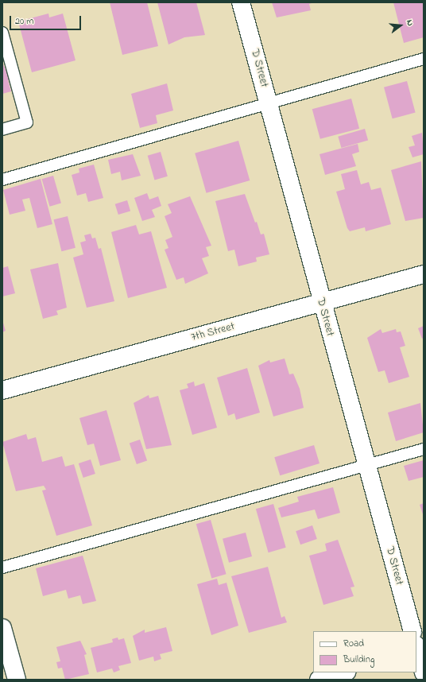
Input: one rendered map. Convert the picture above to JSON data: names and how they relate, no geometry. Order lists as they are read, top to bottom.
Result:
{
  "streets": {
    "street": ["D Street", "7th Street"]
  },
  "crossings": [
    ["D Street", "7th Street"]
  ],
  "legend": ["Road", "Building"],
  "scale_bar": "20 m",
  "north": "right"
}
